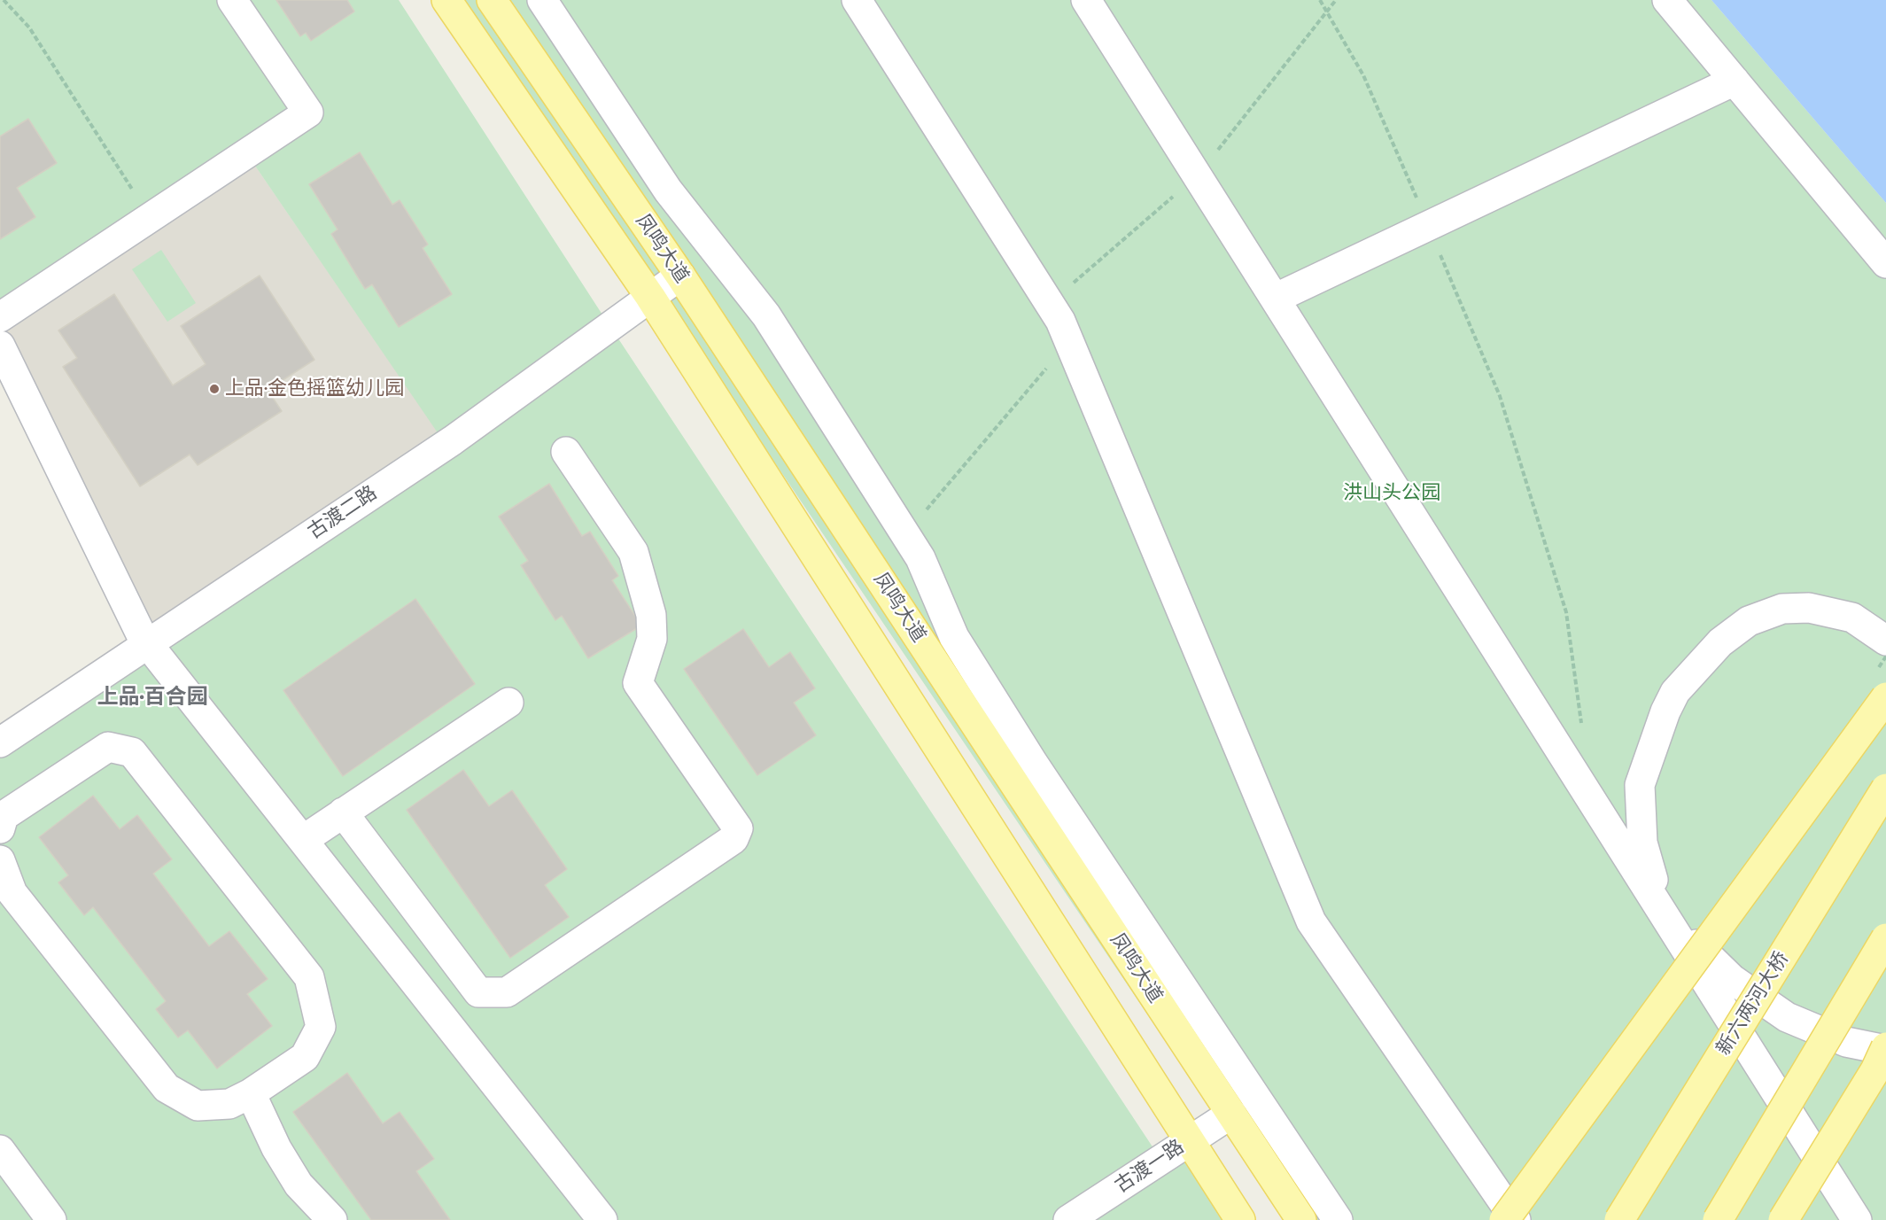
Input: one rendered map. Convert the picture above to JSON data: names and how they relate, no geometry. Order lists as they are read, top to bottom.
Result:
{
  "streets": {
    "main road": ["凤鸣大道", "新六两河大桥"],
    "street": ["古渡二路", "古渡一路"]
  },
  "crossings": [
    ["凤鸣大道", "古渡二路"],
    ["凤鸣大道", "古渡一路"]
  ],
  "districts": ["上品·百合园"],
  "parks": ["洪山头公园"],
  "places": ["上品·金色摇篮幼儿园"]
}
